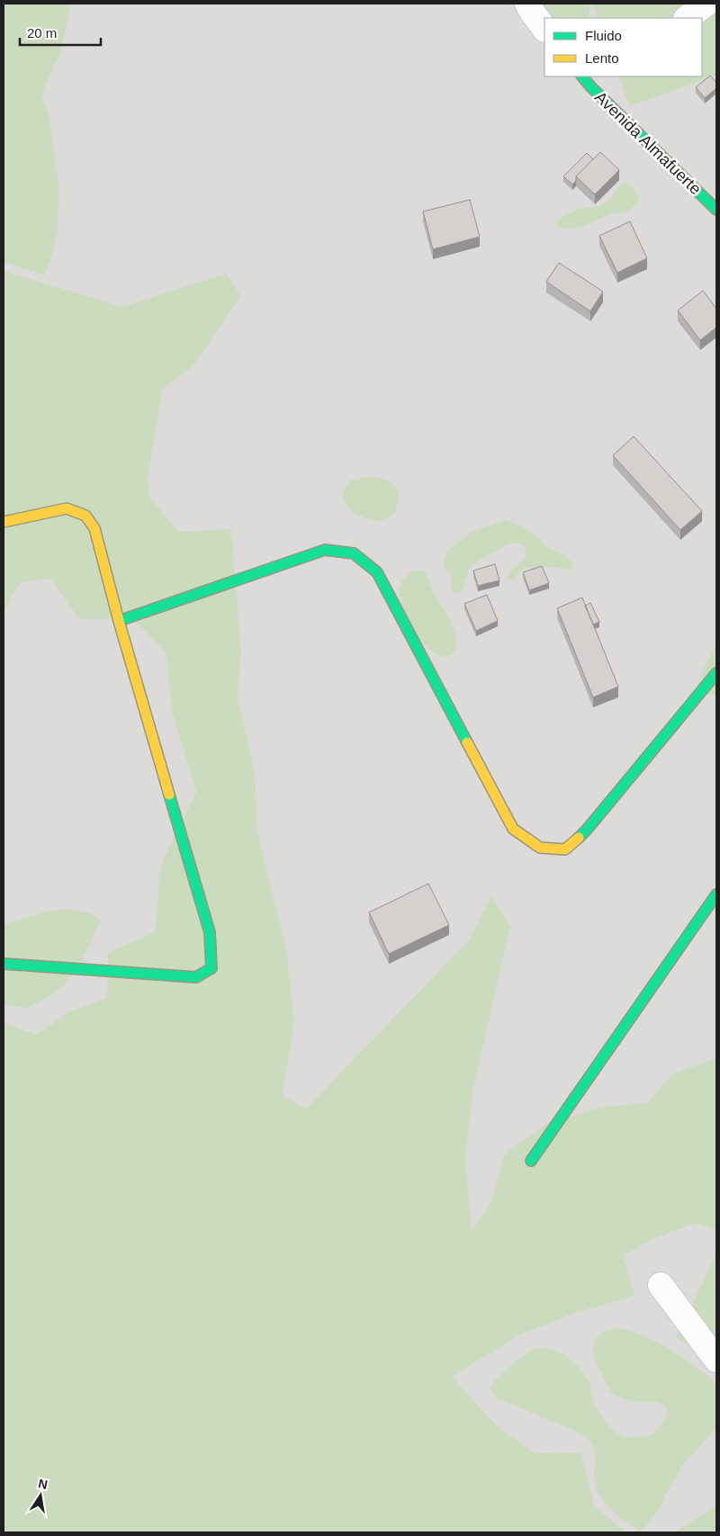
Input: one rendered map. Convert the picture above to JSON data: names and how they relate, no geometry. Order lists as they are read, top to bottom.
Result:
{
  "streets": {
    "street": ["Avenida Almafuerte"]
  },
  "legend": ["Fluido", "Lento"],
  "scale_bar": "20 m",
  "north": "top"
}
